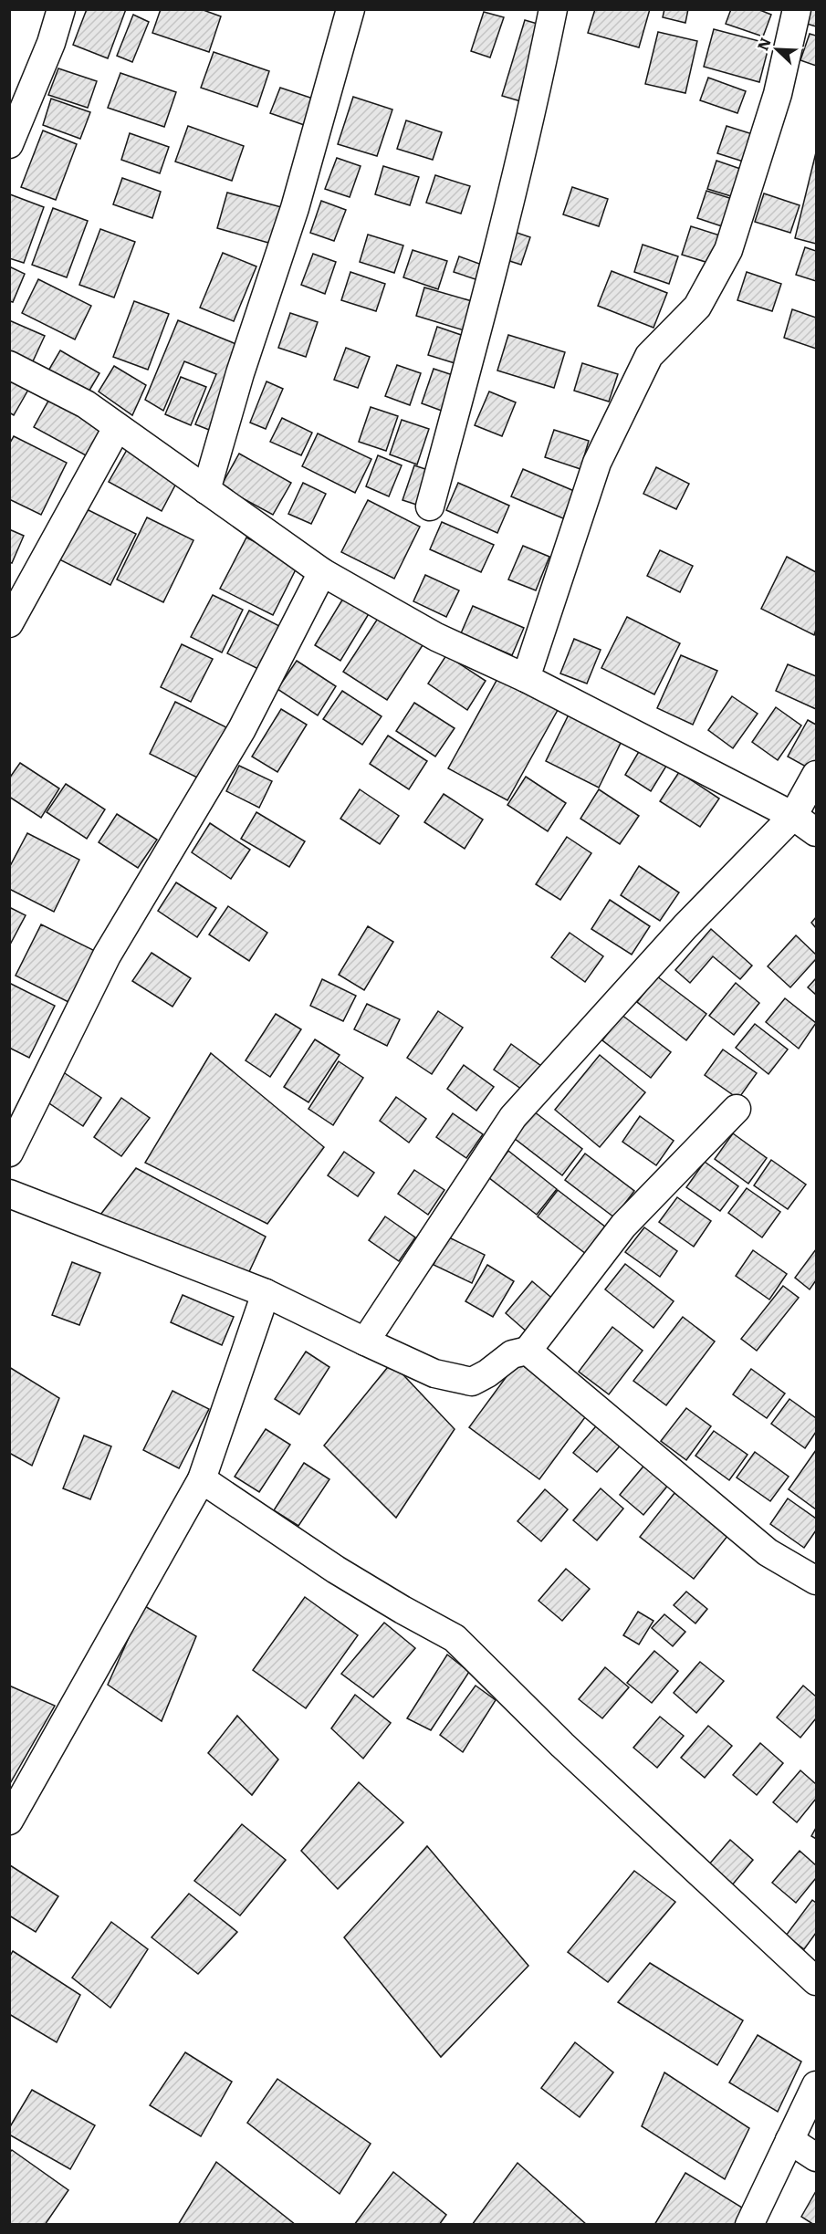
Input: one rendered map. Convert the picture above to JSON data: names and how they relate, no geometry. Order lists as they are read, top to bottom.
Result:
{
  "north": "top left"
}
